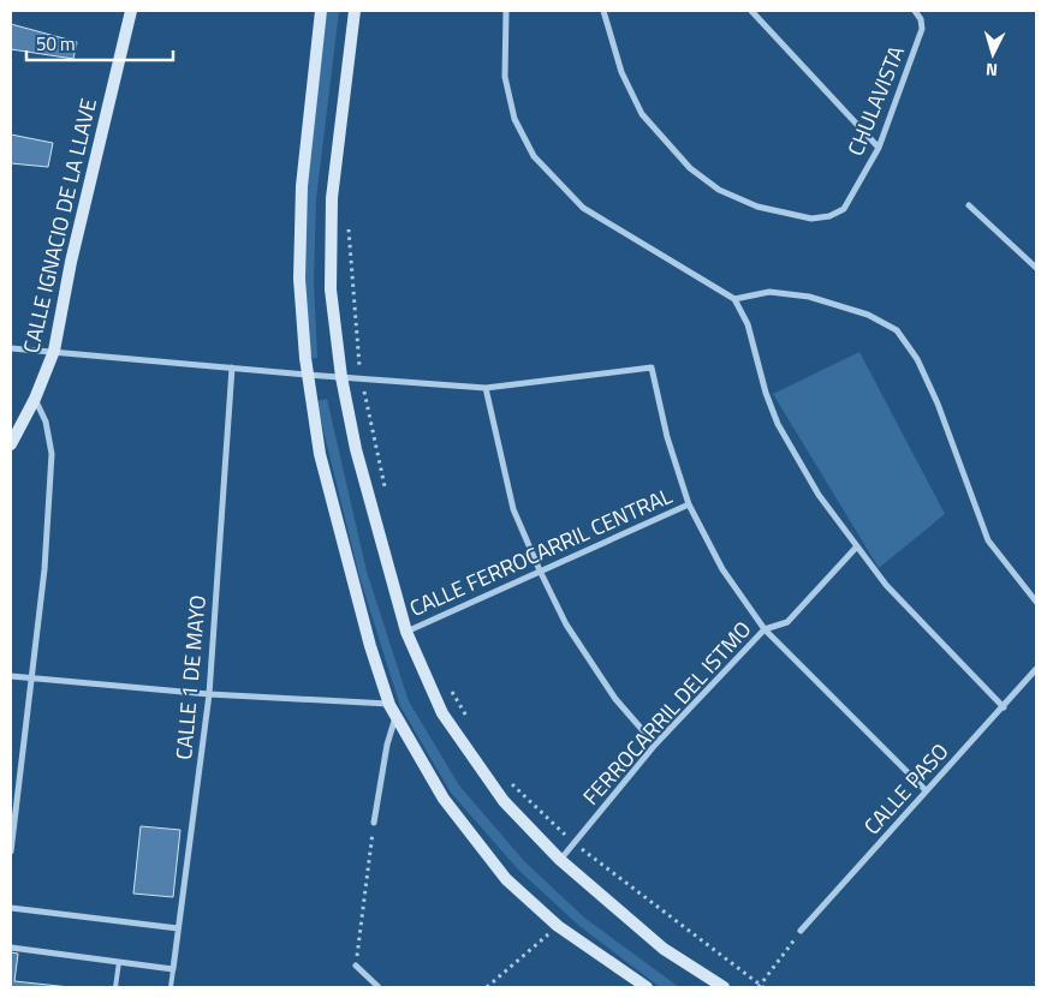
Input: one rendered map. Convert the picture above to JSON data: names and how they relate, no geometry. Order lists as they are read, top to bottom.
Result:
{
  "streets": {
    "main road": ["CALLE IGNACIO DE LA LLAVE"],
    "street": [
      "CHULAVISTA",
      "CALLE FERROCARRIL CENTRAL",
      "CALLE 1 DE MAYO",
      "FERROCARRIL DEL ISTMO",
      "CALLE PASO"
    ]
  },
  "scale_bar": "50 m",
  "north": "bottom"
}
